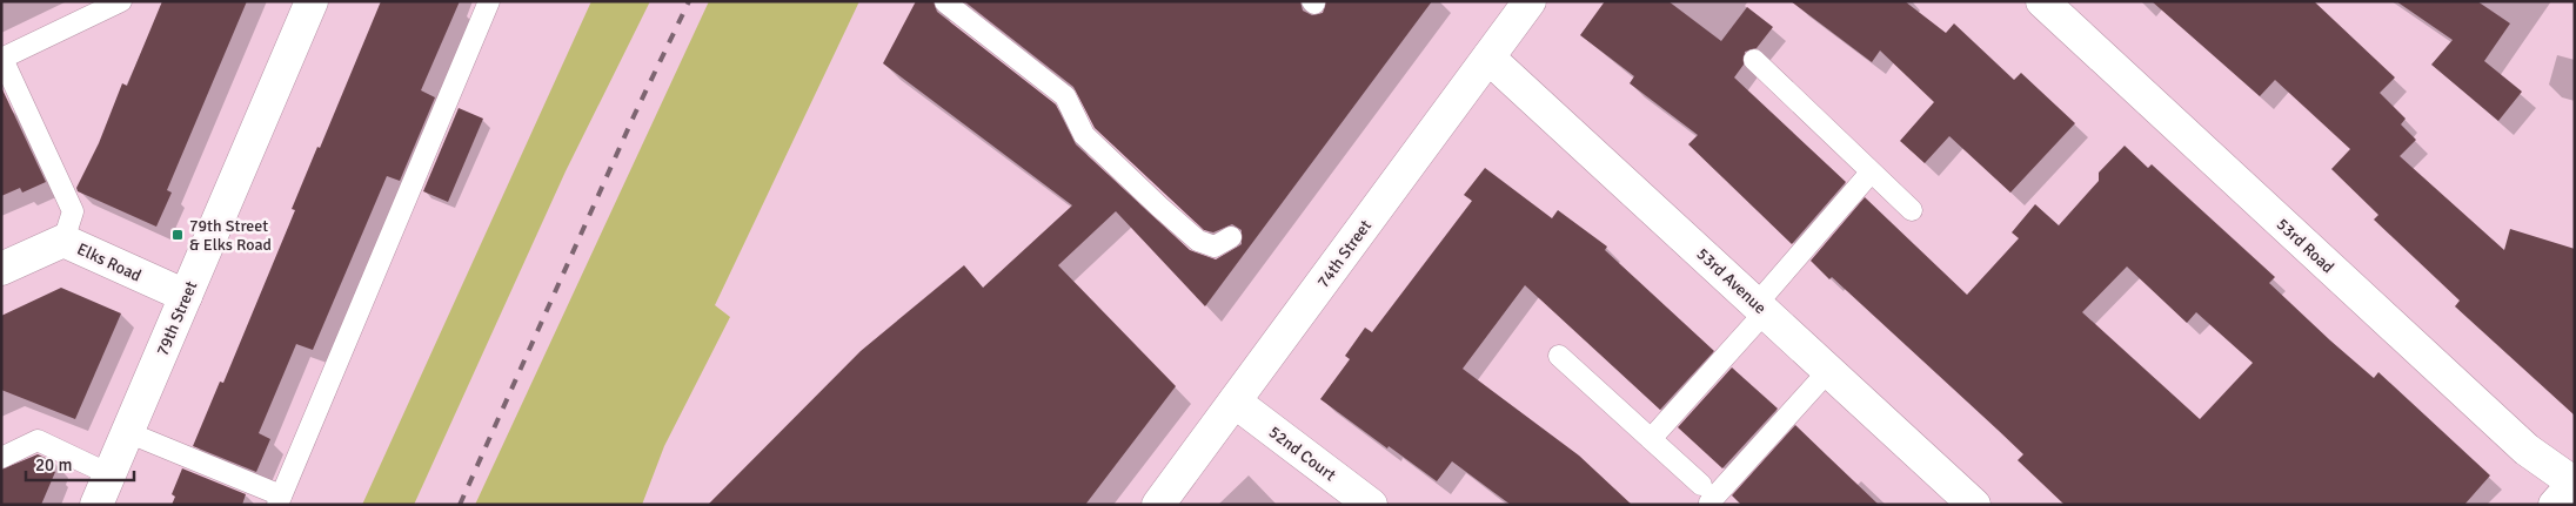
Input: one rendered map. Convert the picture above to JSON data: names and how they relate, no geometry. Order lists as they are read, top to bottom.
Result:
{
  "streets": {
    "street": [
      "53rd Road",
      "74th Street",
      "Elks Road",
      "53rd Avenue",
      "79th Street",
      "52nd Court"
    ]
  },
  "crossings": [
    ["74th Street", "53rd Avenue"],
    ["74th Street", "52nd Court"],
    ["Elks Road", "79th Street"]
  ],
  "places": {
    "transit": ["79th Street & Elks Road"]
  },
  "scale_bar": "20 m"
}
